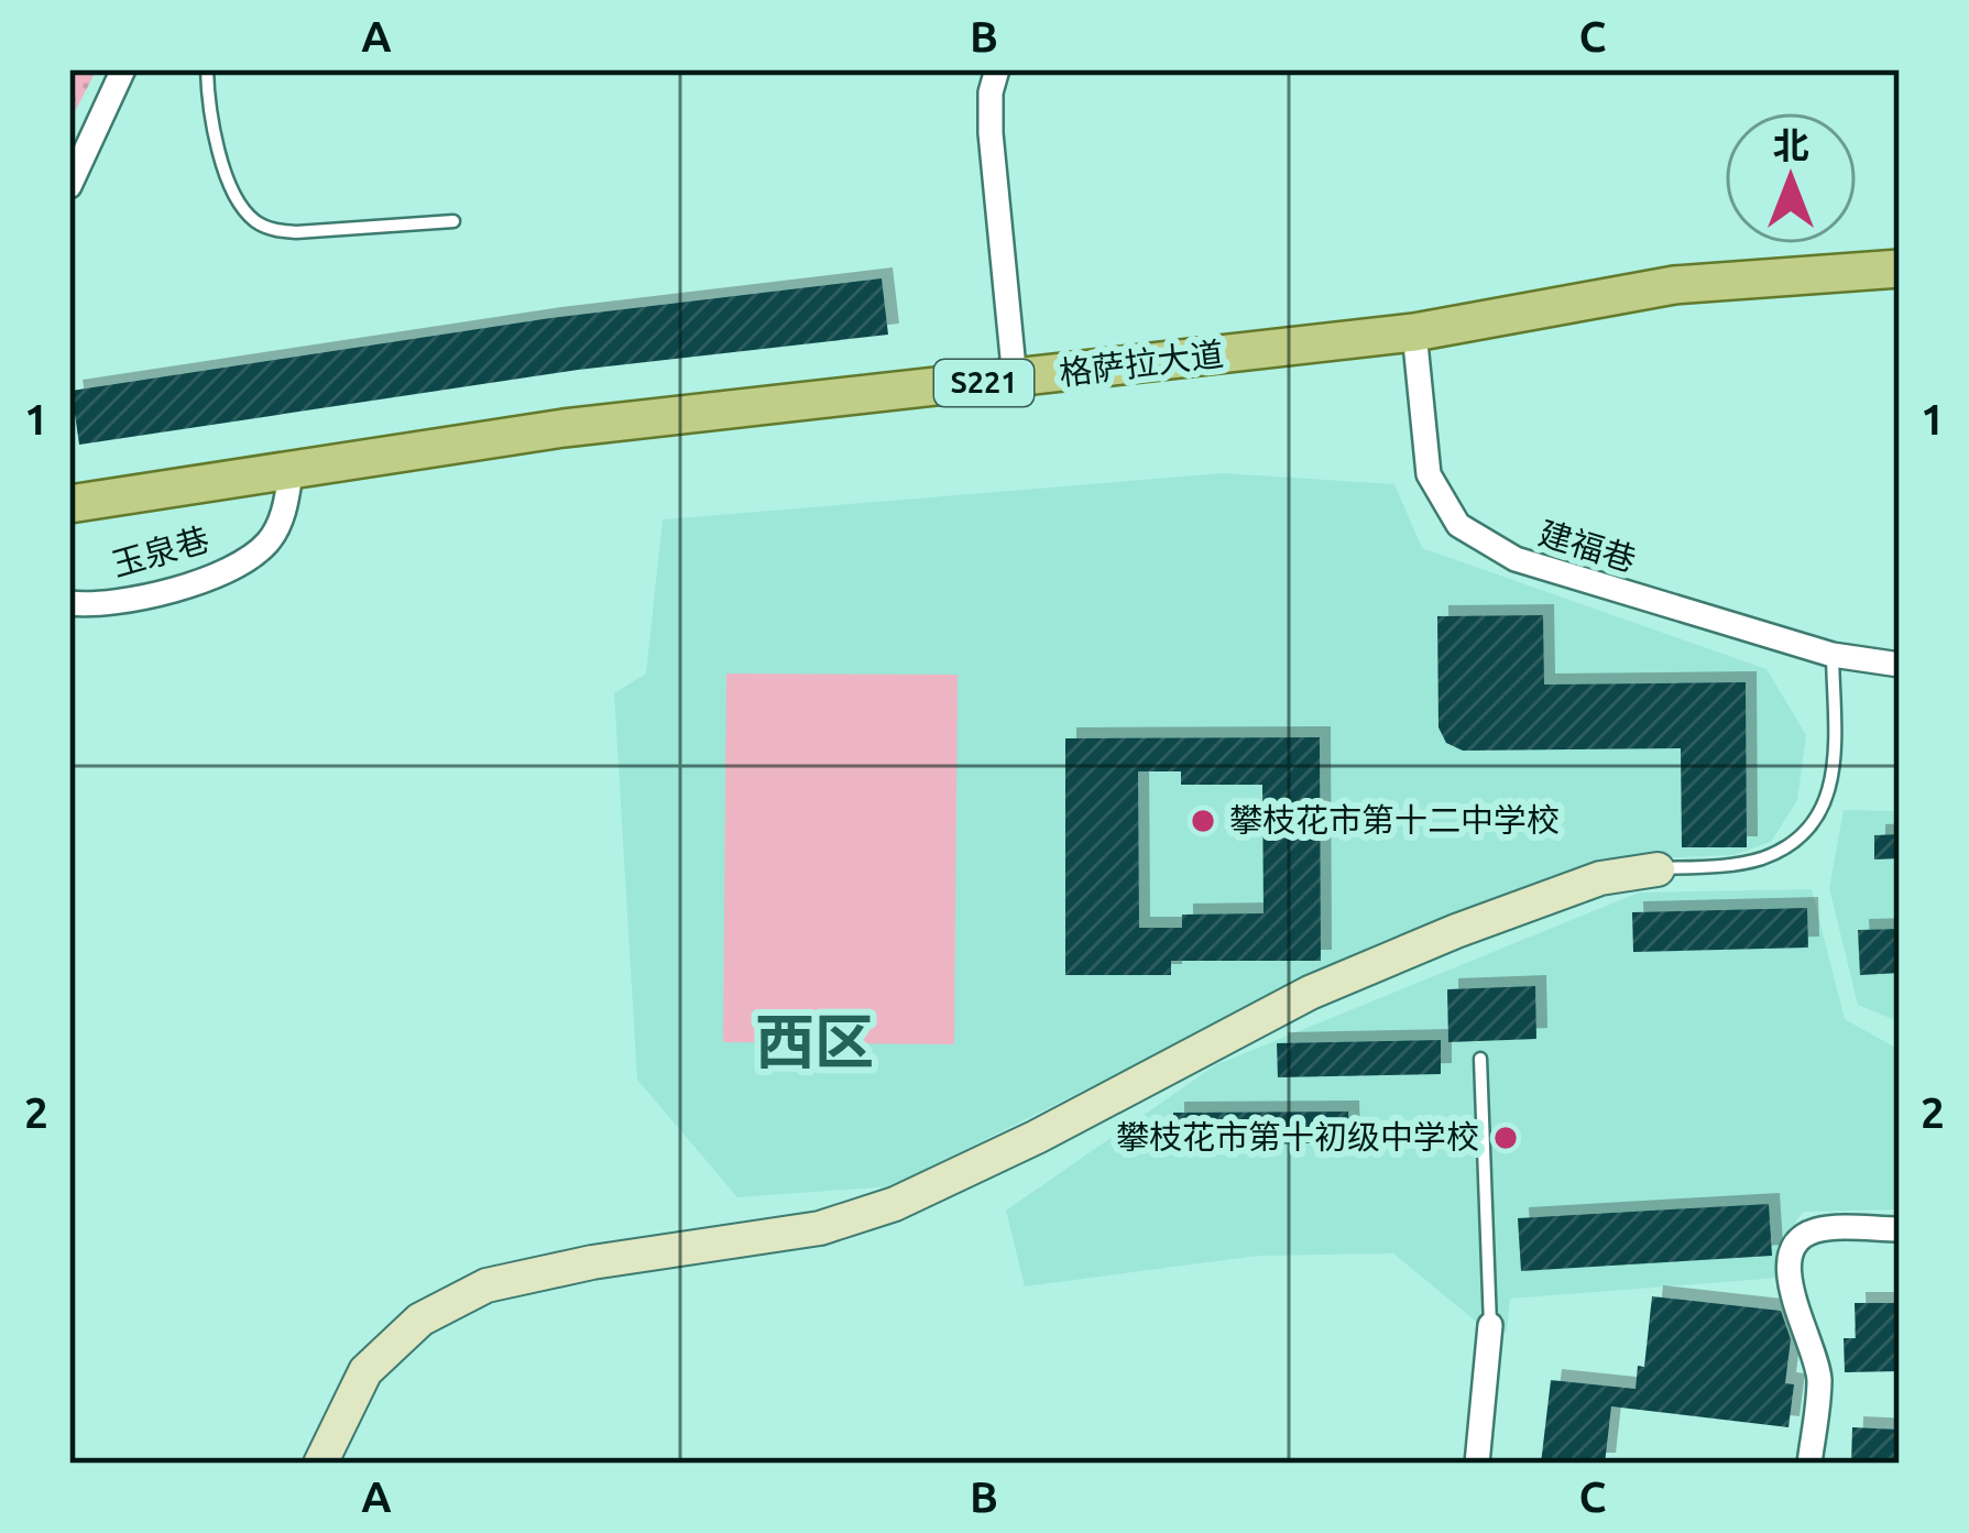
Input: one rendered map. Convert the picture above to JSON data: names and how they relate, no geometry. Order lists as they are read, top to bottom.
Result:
{
  "streets": {
    "main road": ["格萨拉大道", "S221"],
    "street": ["建福巷", "玉泉巷"]
  },
  "crossings": [
    ["格萨拉大道", "建福巷"],
    ["格萨拉大道", "玉泉巷"]
  ],
  "districts": ["西区"],
  "places": ["攀枝花市第十二中学校", "攀枝花市第十初级中学校"],
  "north": "top",
  "grid": {
    "columns": ["A", "B", "C"],
    "rows": ["1", "2"]
  }
}
